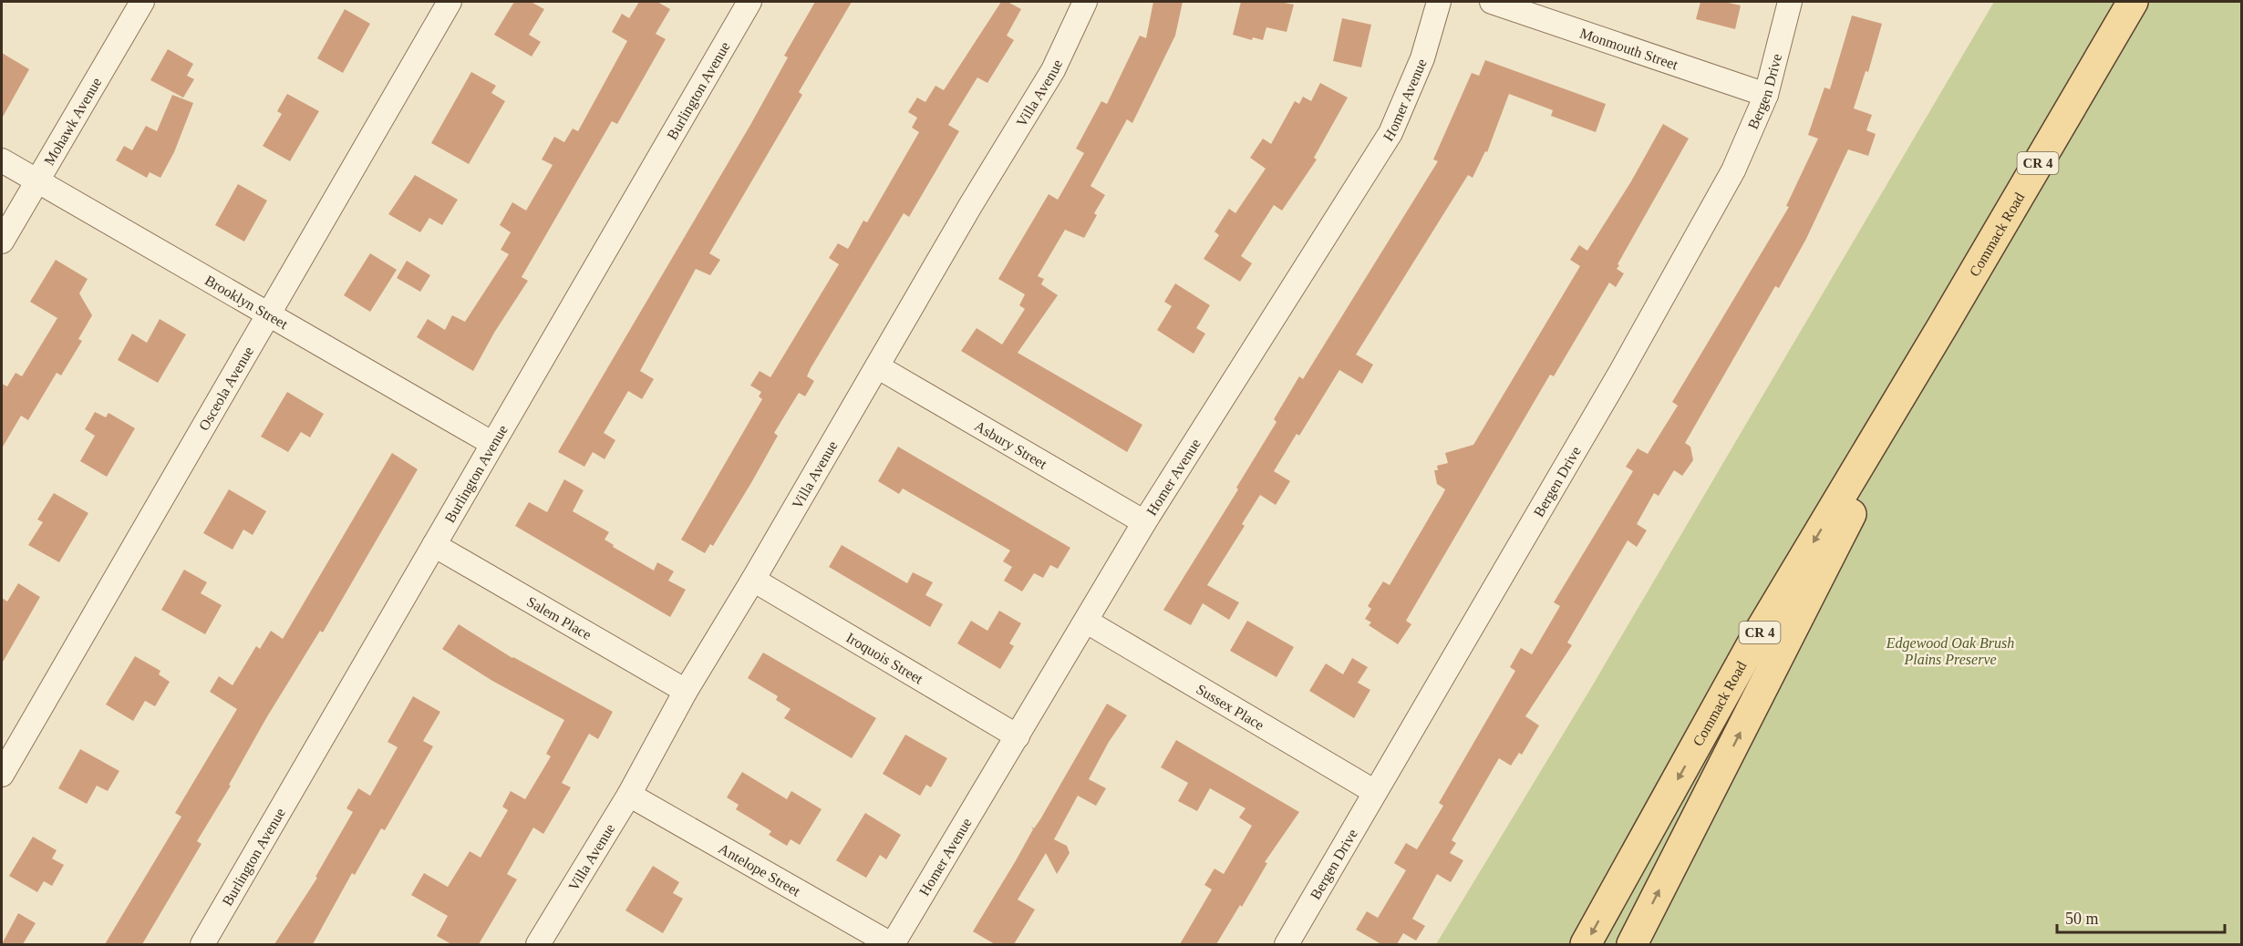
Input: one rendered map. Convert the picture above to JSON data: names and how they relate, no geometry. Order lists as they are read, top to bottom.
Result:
{
  "streets": {
    "main road": ["CR 4", "Commack Road"],
    "street": [
      "Monmouth Street",
      "Burlington Avenue",
      "Bergen Drive",
      "Villa Avenue",
      "Homer Avenue",
      "Mohawk Avenue",
      "Brooklyn Street",
      "Osceola Avenue",
      "Asbury Street",
      "Salem Place",
      "Iroquois Street",
      "Sussex Place",
      "Antelope Street"
    ]
  },
  "crossings": [
    ["Monmouth Street", "Bergen Drive"],
    ["Burlington Avenue", "Brooklyn Street"],
    ["Burlington Avenue", "Salem Place"],
    ["Bergen Drive", "Sussex Place"],
    ["Villa Avenue", "Asbury Street"],
    ["Villa Avenue", "Salem Place"],
    ["Villa Avenue", "Iroquois Street"],
    ["Villa Avenue", "Antelope Street"],
    ["Homer Avenue", "Asbury Street"],
    ["Homer Avenue", "Iroquois Street"],
    ["Homer Avenue", "Sussex Place"],
    ["Homer Avenue", "Antelope Street"],
    ["Mohawk Avenue", "Brooklyn Street"],
    ["Brooklyn Street", "Osceola Avenue"]
  ],
  "parks": ["Edgewood Oak Brush Plains Preserve"],
  "scale_bar": "50 m"
}
